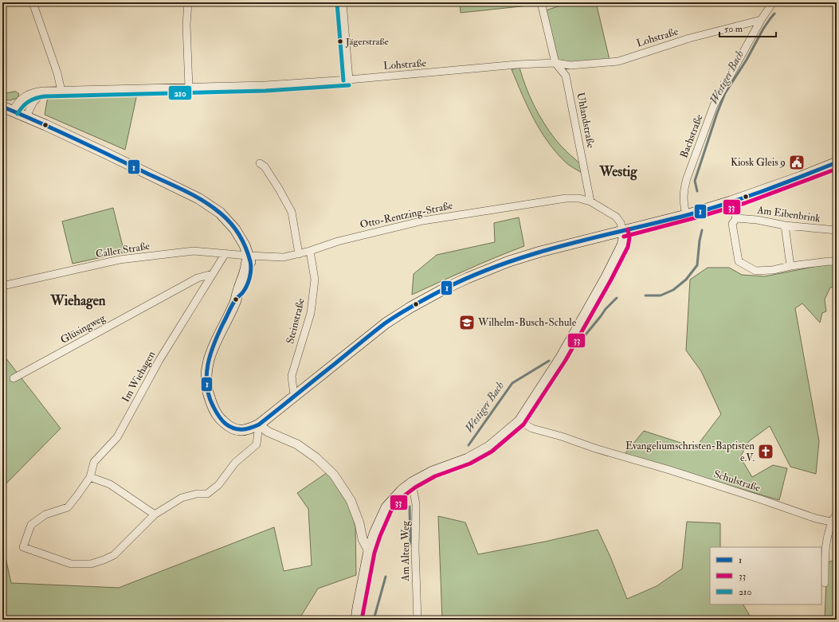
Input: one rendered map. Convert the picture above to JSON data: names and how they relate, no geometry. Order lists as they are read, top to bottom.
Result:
{
  "streets": {
    "street": [
      "Lohstraße",
      "Uhlandstraße",
      "Bachstraße",
      "Am Eibenbrink",
      "Otto-Rentzing-Straße",
      "Caller Straße",
      "Steinstraße",
      "Glüsingweg",
      "Im Wiehagen",
      "Schulstraße",
      "Am Alten Weg"
    ]
  },
  "crossings": [
    ["Lohstraße", "Uhlandstraße"],
    ["Lohstraße", "Bachstraße"],
    ["Uhlandstraße", "Otto-Rentzing-Straße"],
    ["Otto-Rentzing-Straße", "Caller Straße"],
    ["Otto-Rentzing-Straße", "Steinstraße"],
    ["Caller Straße", "Im Wiehagen"],
    ["Glüsingweg", "Im Wiehagen"]
  ],
  "districts": ["Westig", "Wiehagen"],
  "water": ["Westiger Bach"],
  "places": {
    "other": ["Jägerstraße"],
    "public building": ["Kiosk Gleis 9"],
    "school or university": ["Wilhelm-Busch-Schule"],
    "church": ["Evangeliumschristen-Baptisten e.V."]
  },
  "lines": ["transit line 210", "transit line 1", "transit line 33"],
  "legend": ["1", "33", "210"],
  "scale_bar": "50 m"
}
